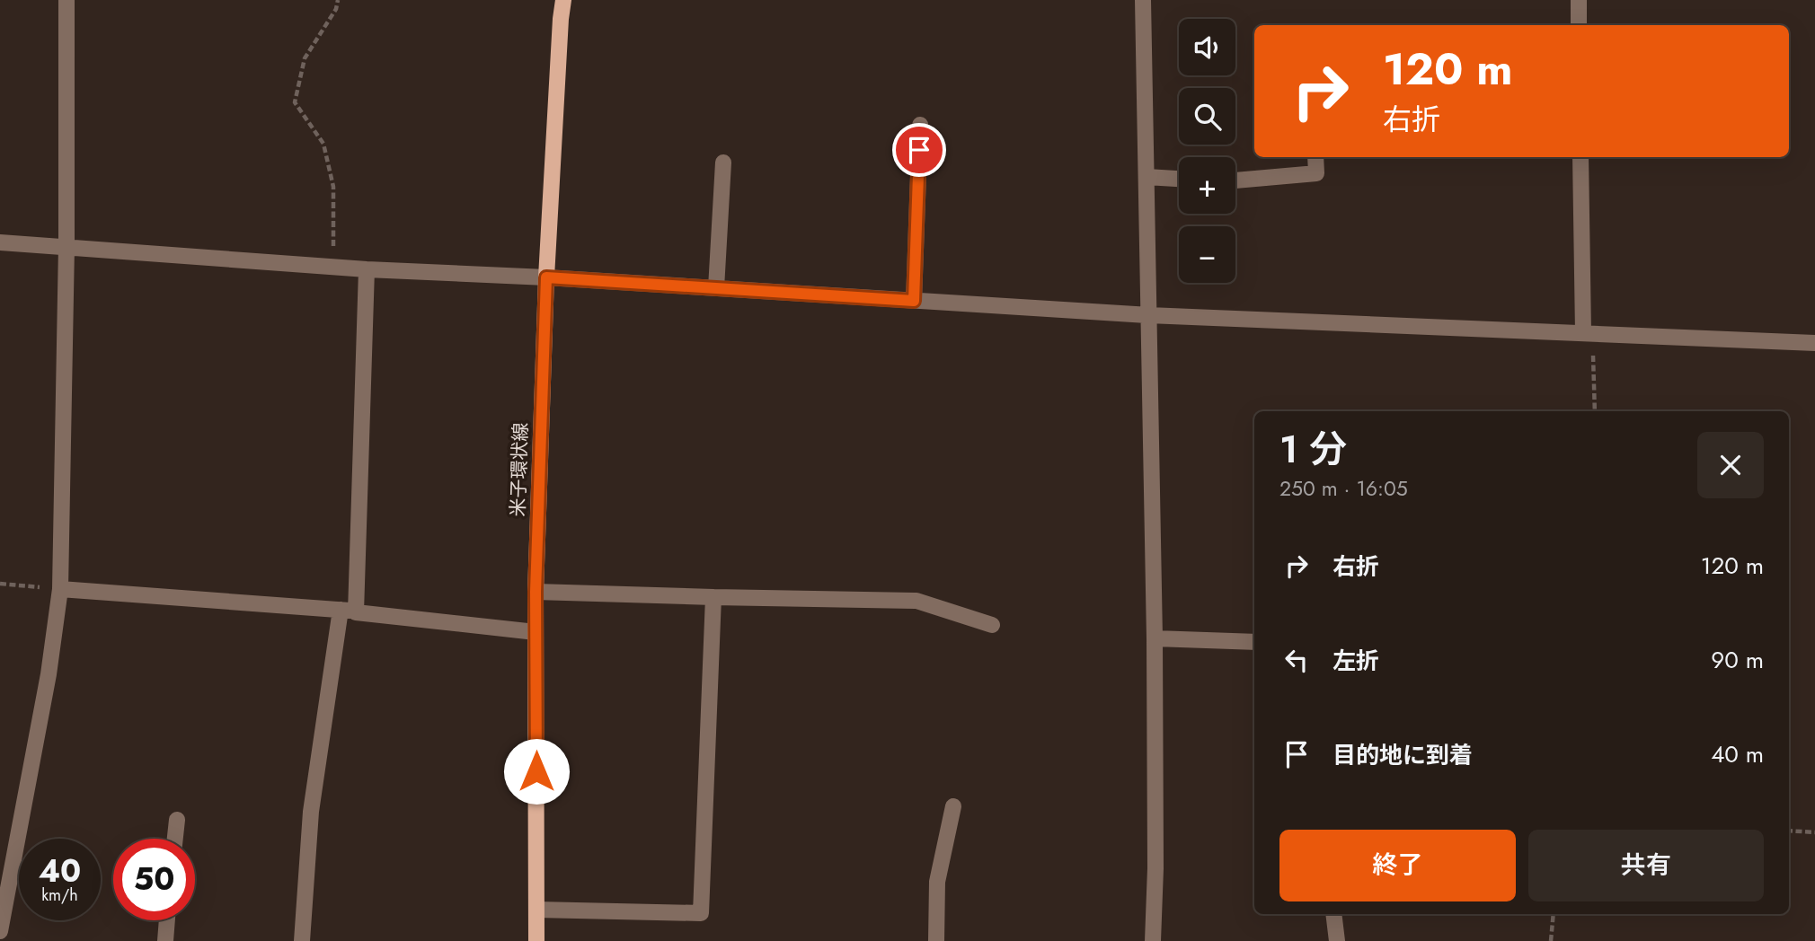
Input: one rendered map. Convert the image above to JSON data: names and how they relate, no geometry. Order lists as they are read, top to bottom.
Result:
{
  "streets": {
    "main road": ["米子環状線"]
  },
  "page": {
    "map_buttons": ["+", "−"],
    "turn": ["120 m", "右折"],
    "heading": ["1 分", "250 m · 16:05"],
    "list": [
      {
        "name": "右折",
        "value": "120 m"
      },
      {
        "name": "左折",
        "value": "90 m"
      },
      {
        "name": "目的地に到着",
        "value": "40 m"
      }
    ],
    "buttons": ["終了", "共有"],
    "speed": "40 km/h",
    "limit": "50"
  }
}
